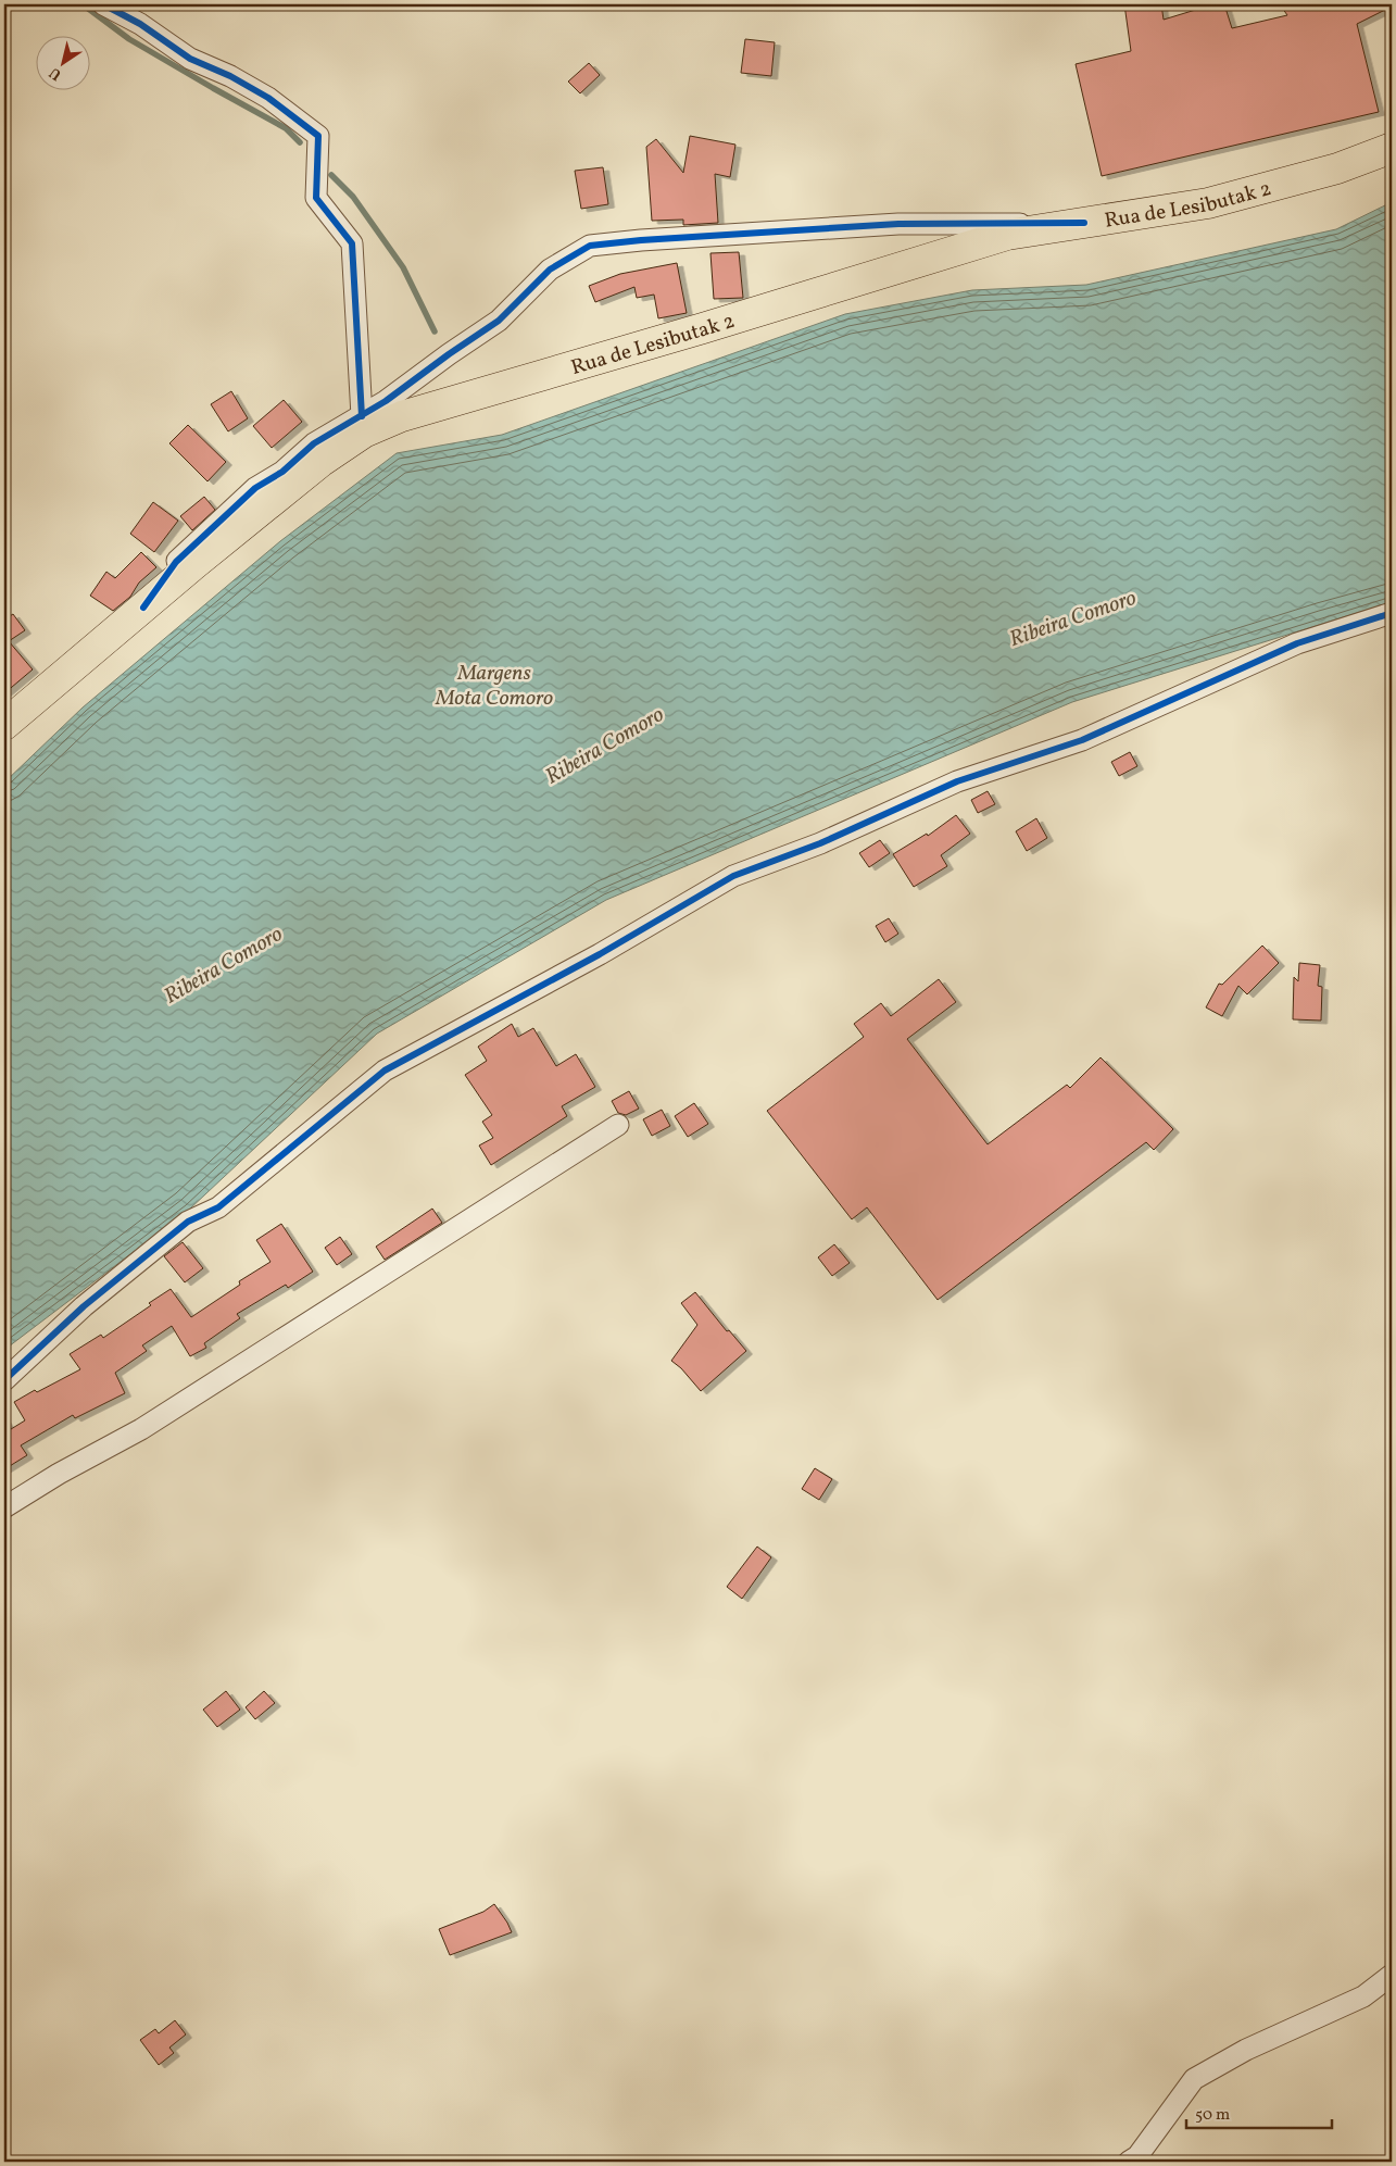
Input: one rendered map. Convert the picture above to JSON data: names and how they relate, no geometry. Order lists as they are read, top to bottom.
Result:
{
  "streets": {
    "main road": ["Rua de Lesibutak 2"]
  },
  "water": ["Ribeira Comoro", "Margens Mota Comoro"],
  "scale_bar": "50 m",
  "north": "bottom left"
}
